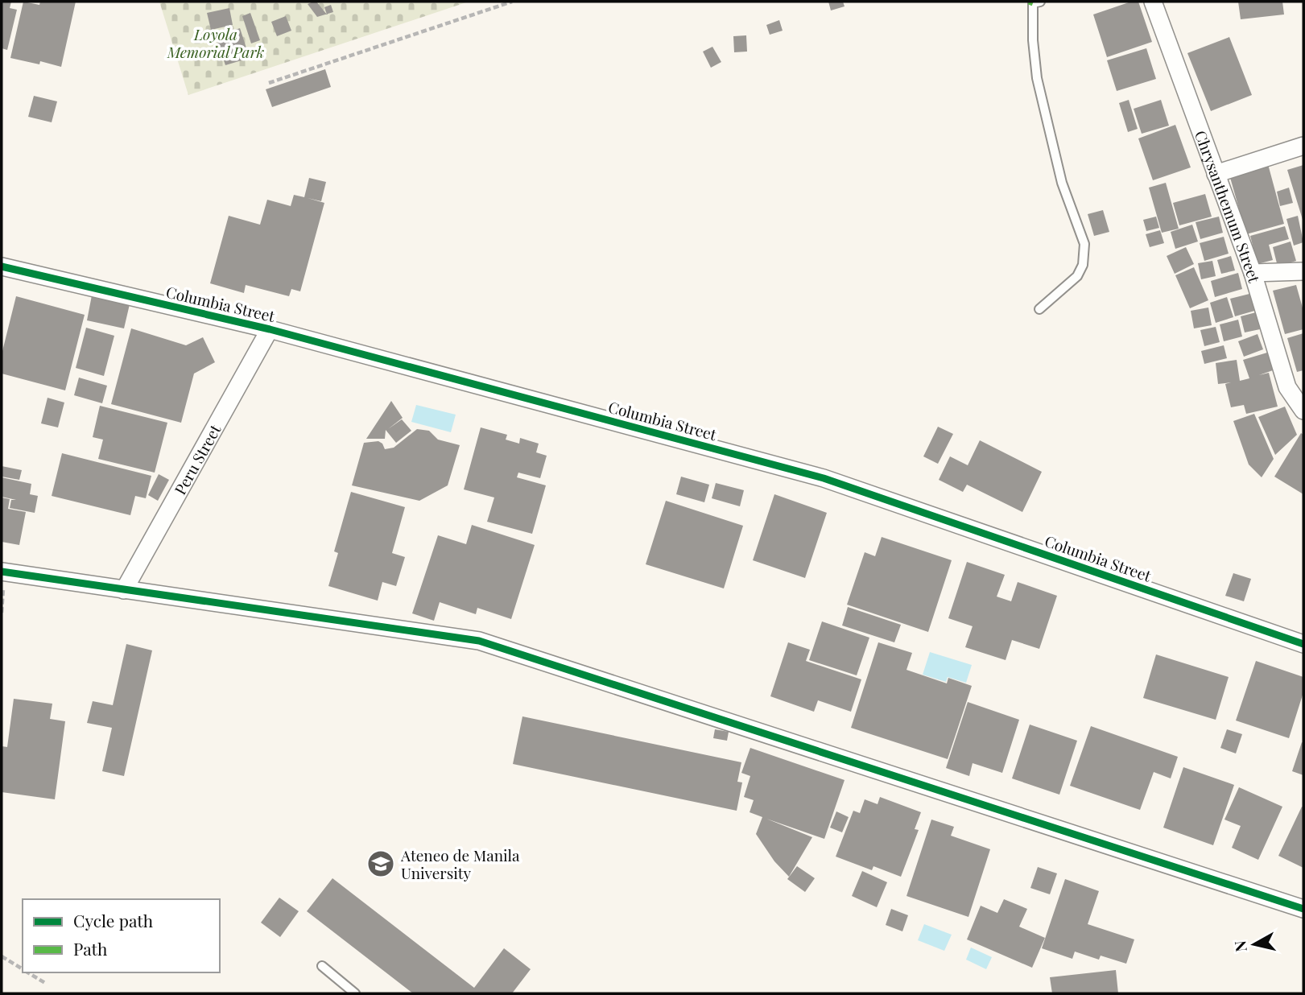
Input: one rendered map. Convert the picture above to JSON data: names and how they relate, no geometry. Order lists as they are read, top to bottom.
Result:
{
  "streets": {
    "street": ["Chrysanthemum Street", "Columbia Street", "Peru Street"]
  },
  "crossings": [
    ["Columbia Street", "Peru Street"]
  ],
  "parks": ["Loyola Memorial Park"],
  "places": {
    "school or university": ["Ateneo de Manila University"]
  },
  "legend": ["Cycle path", "Path"],
  "north": "left"
}
